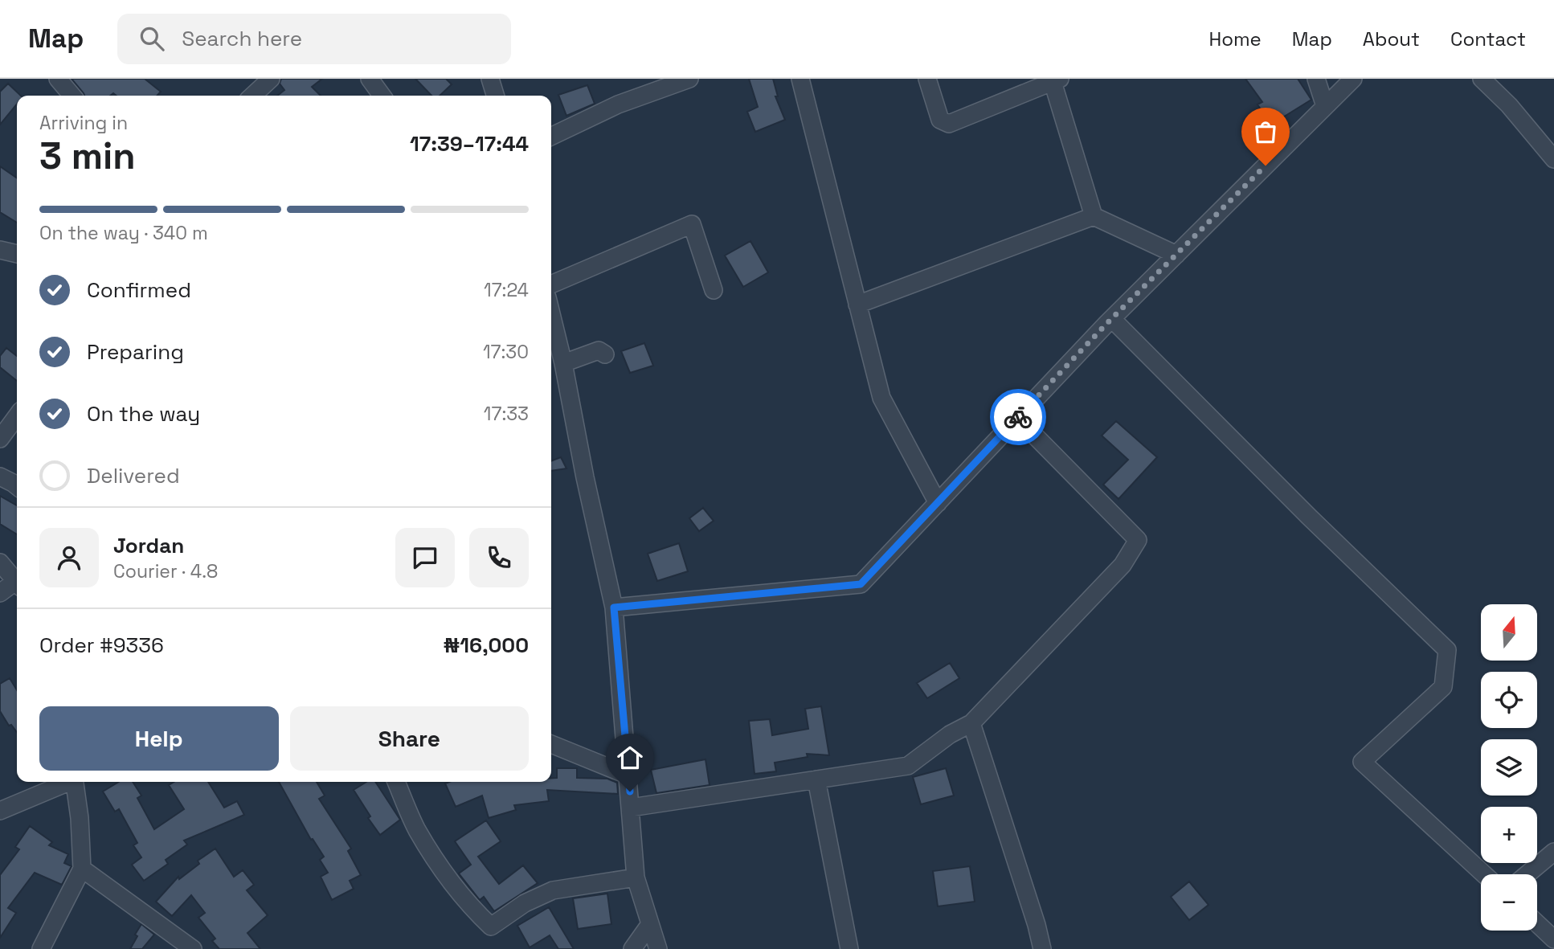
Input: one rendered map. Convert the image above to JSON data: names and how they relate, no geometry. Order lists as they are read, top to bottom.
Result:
{
  "north": "top",
  "page": {
    "header": "Map",
    "search": "Search here",
    "nav": [
      "Home",
      "Map",
      "About",
      "Contact"
    ],
    "heading": ["3 min", "Arriving in", "17:39–17:44"],
    "panel": [
      "Jordan",
      "Courier · 4.8",
      "Order #9336",
      "₦16,000"
    ],
    "bar": "On the way · 340 m",
    "list": [
      ["Confirmed", "17:24"],
      ["Preparing", "17:30"],
      ["On the way", "17:33"],
      "Delivered"
    ],
    "map_buttons": ["+", "−"],
    "buttons": ["Help", "Share"]
  }
}
